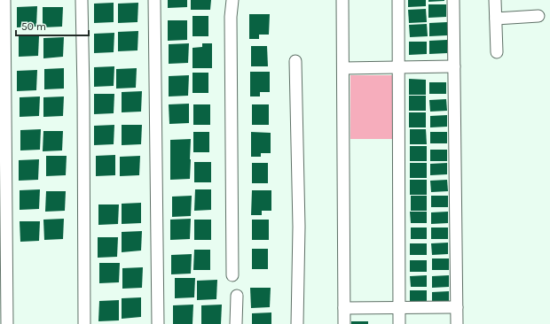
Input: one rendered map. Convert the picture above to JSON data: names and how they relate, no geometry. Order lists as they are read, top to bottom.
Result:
{
  "scale_bar": "50 m"
}
